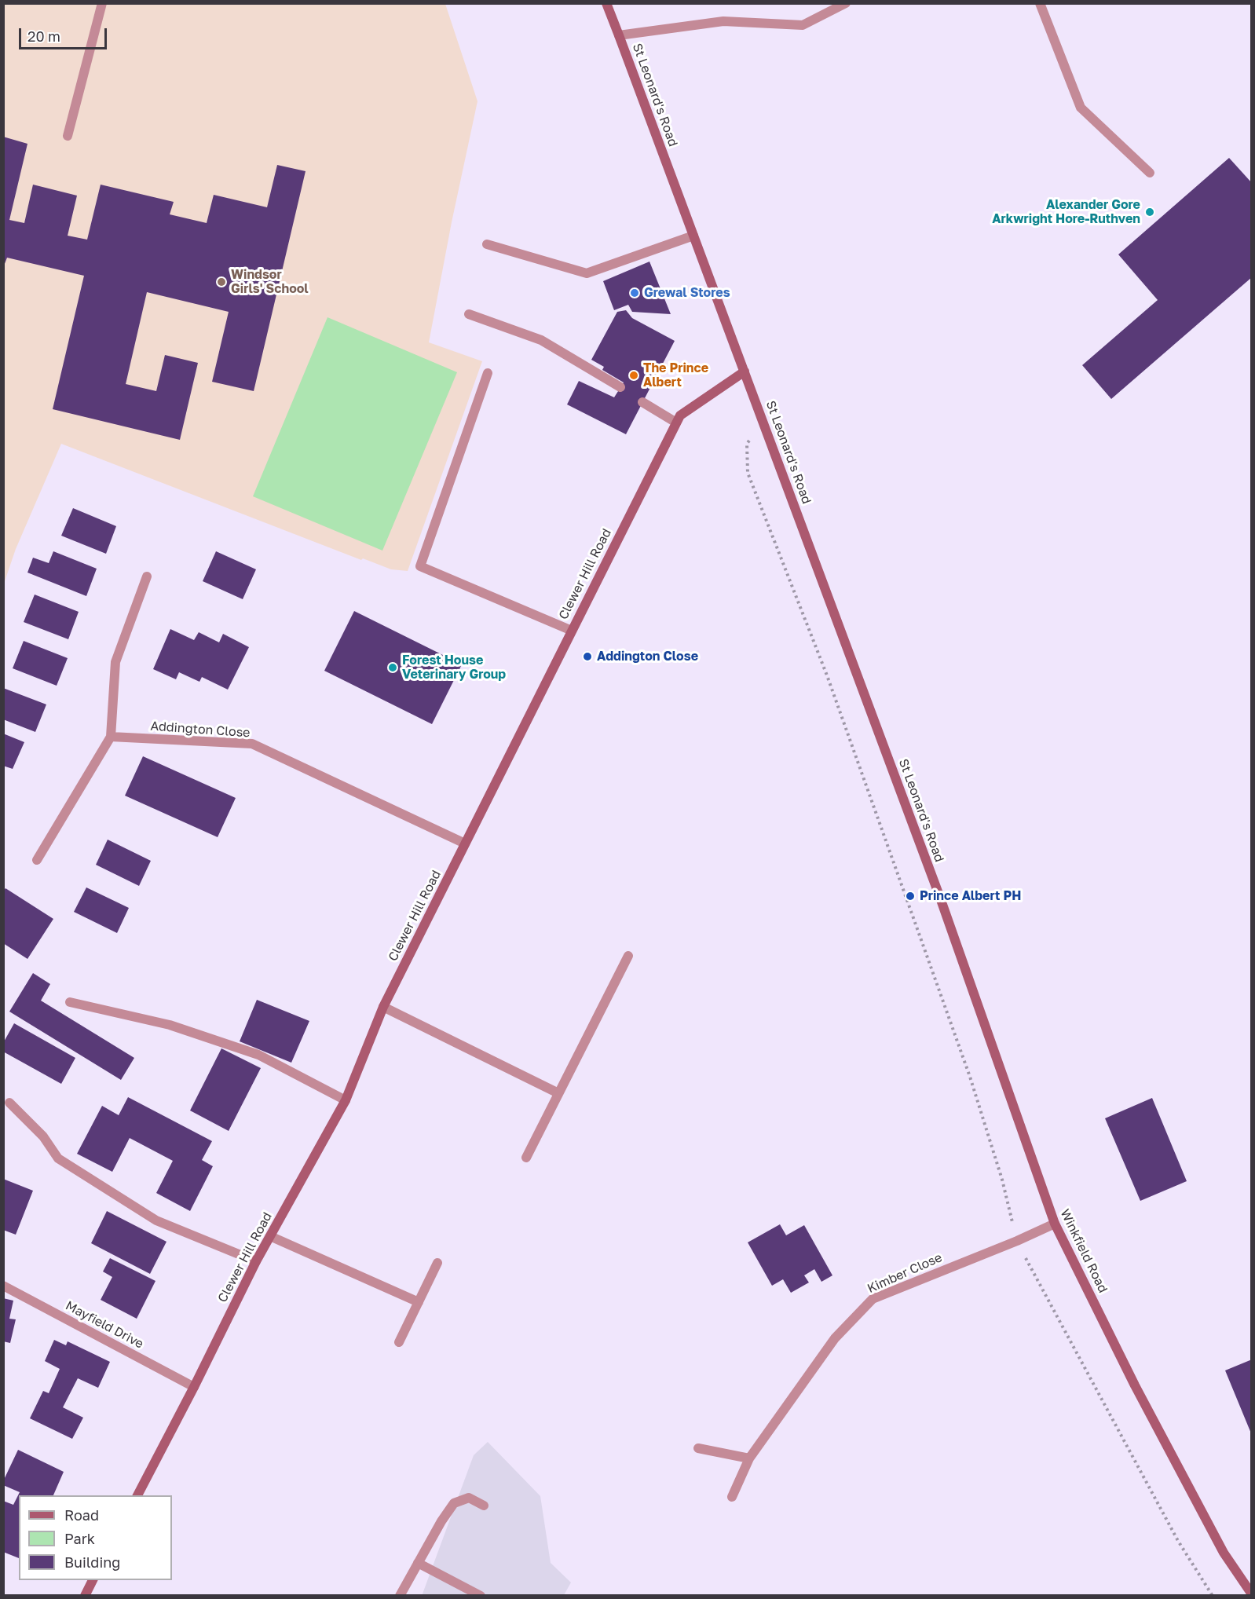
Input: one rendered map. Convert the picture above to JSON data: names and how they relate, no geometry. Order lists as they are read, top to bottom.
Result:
{
  "streets": {
    "main road": ["St Leonard's Road", "Clewer Hill Road", "Winkfield Road"],
    "street": ["Addington Close", "Kimber Close", "Mayfield Drive"]
  },
  "crossings": [
    ["St Leonard's Road", "Clewer Hill Road"],
    ["St Leonard's Road", "Winkfield Road"],
    ["Clewer Hill Road", "Addington Close"],
    ["Clewer Hill Road", "Mayfield Drive"],
    ["Winkfield Road", "Kimber Close"]
  ],
  "places": [
    "Alexander Gore Arkwright Hore-Ruthven",
    "Windsor Girls' School",
    "Grewal Stores",
    "The Prince Albert",
    "Addington Close",
    "Forest House Veterinary Group",
    "Prince Albert PH"
  ],
  "legend": ["Road", "Park", "Building"],
  "scale_bar": "20 m"
}
